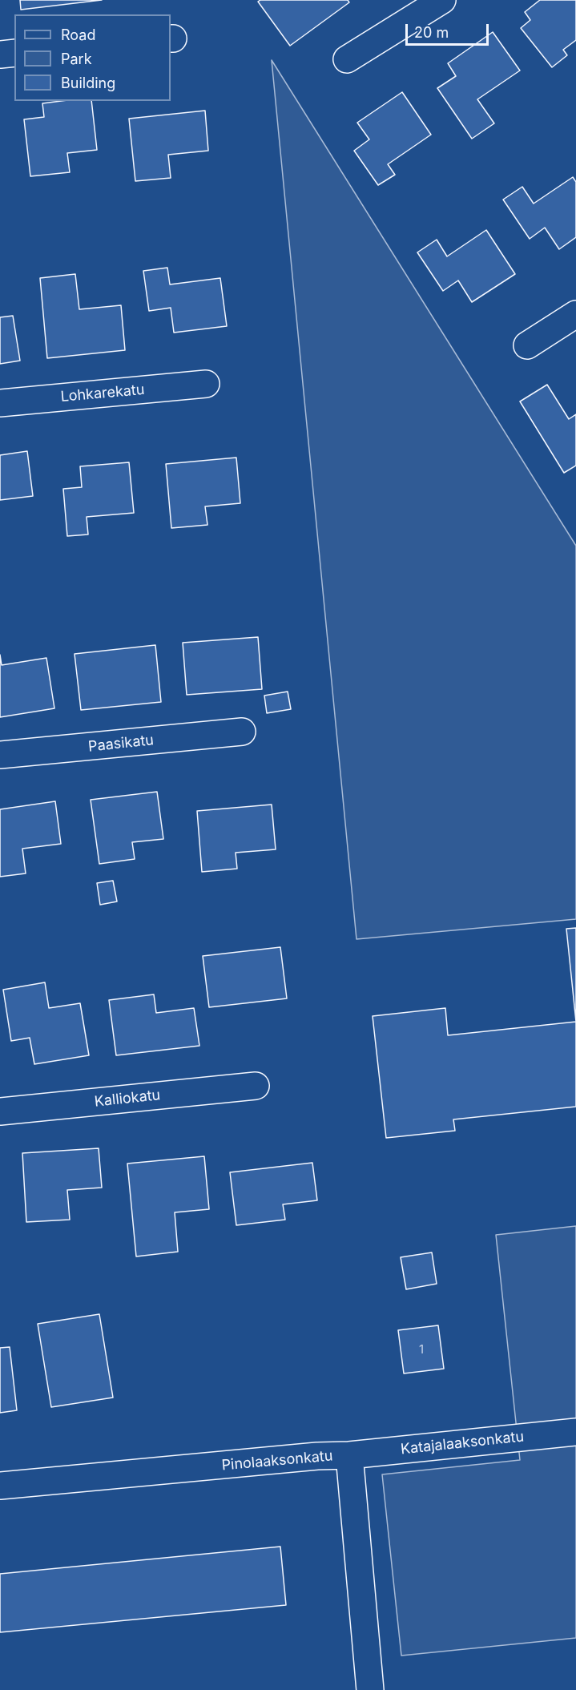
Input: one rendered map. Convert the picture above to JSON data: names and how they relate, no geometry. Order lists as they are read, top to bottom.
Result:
{
  "streets": {
    "street": [
      "Lohkarekatu",
      "Paasikatu",
      "Kalliokatu",
      "Katajalaaksonkatu",
      "Pinolaaksonkatu"
    ]
  },
  "crossings": [
    ["Katajalaaksonkatu", "Pinolaaksonkatu"]
  ],
  "house_numbers": ["1"],
  "legend": ["Road", "Park", "Building"],
  "scale_bar": "20 m"
}
